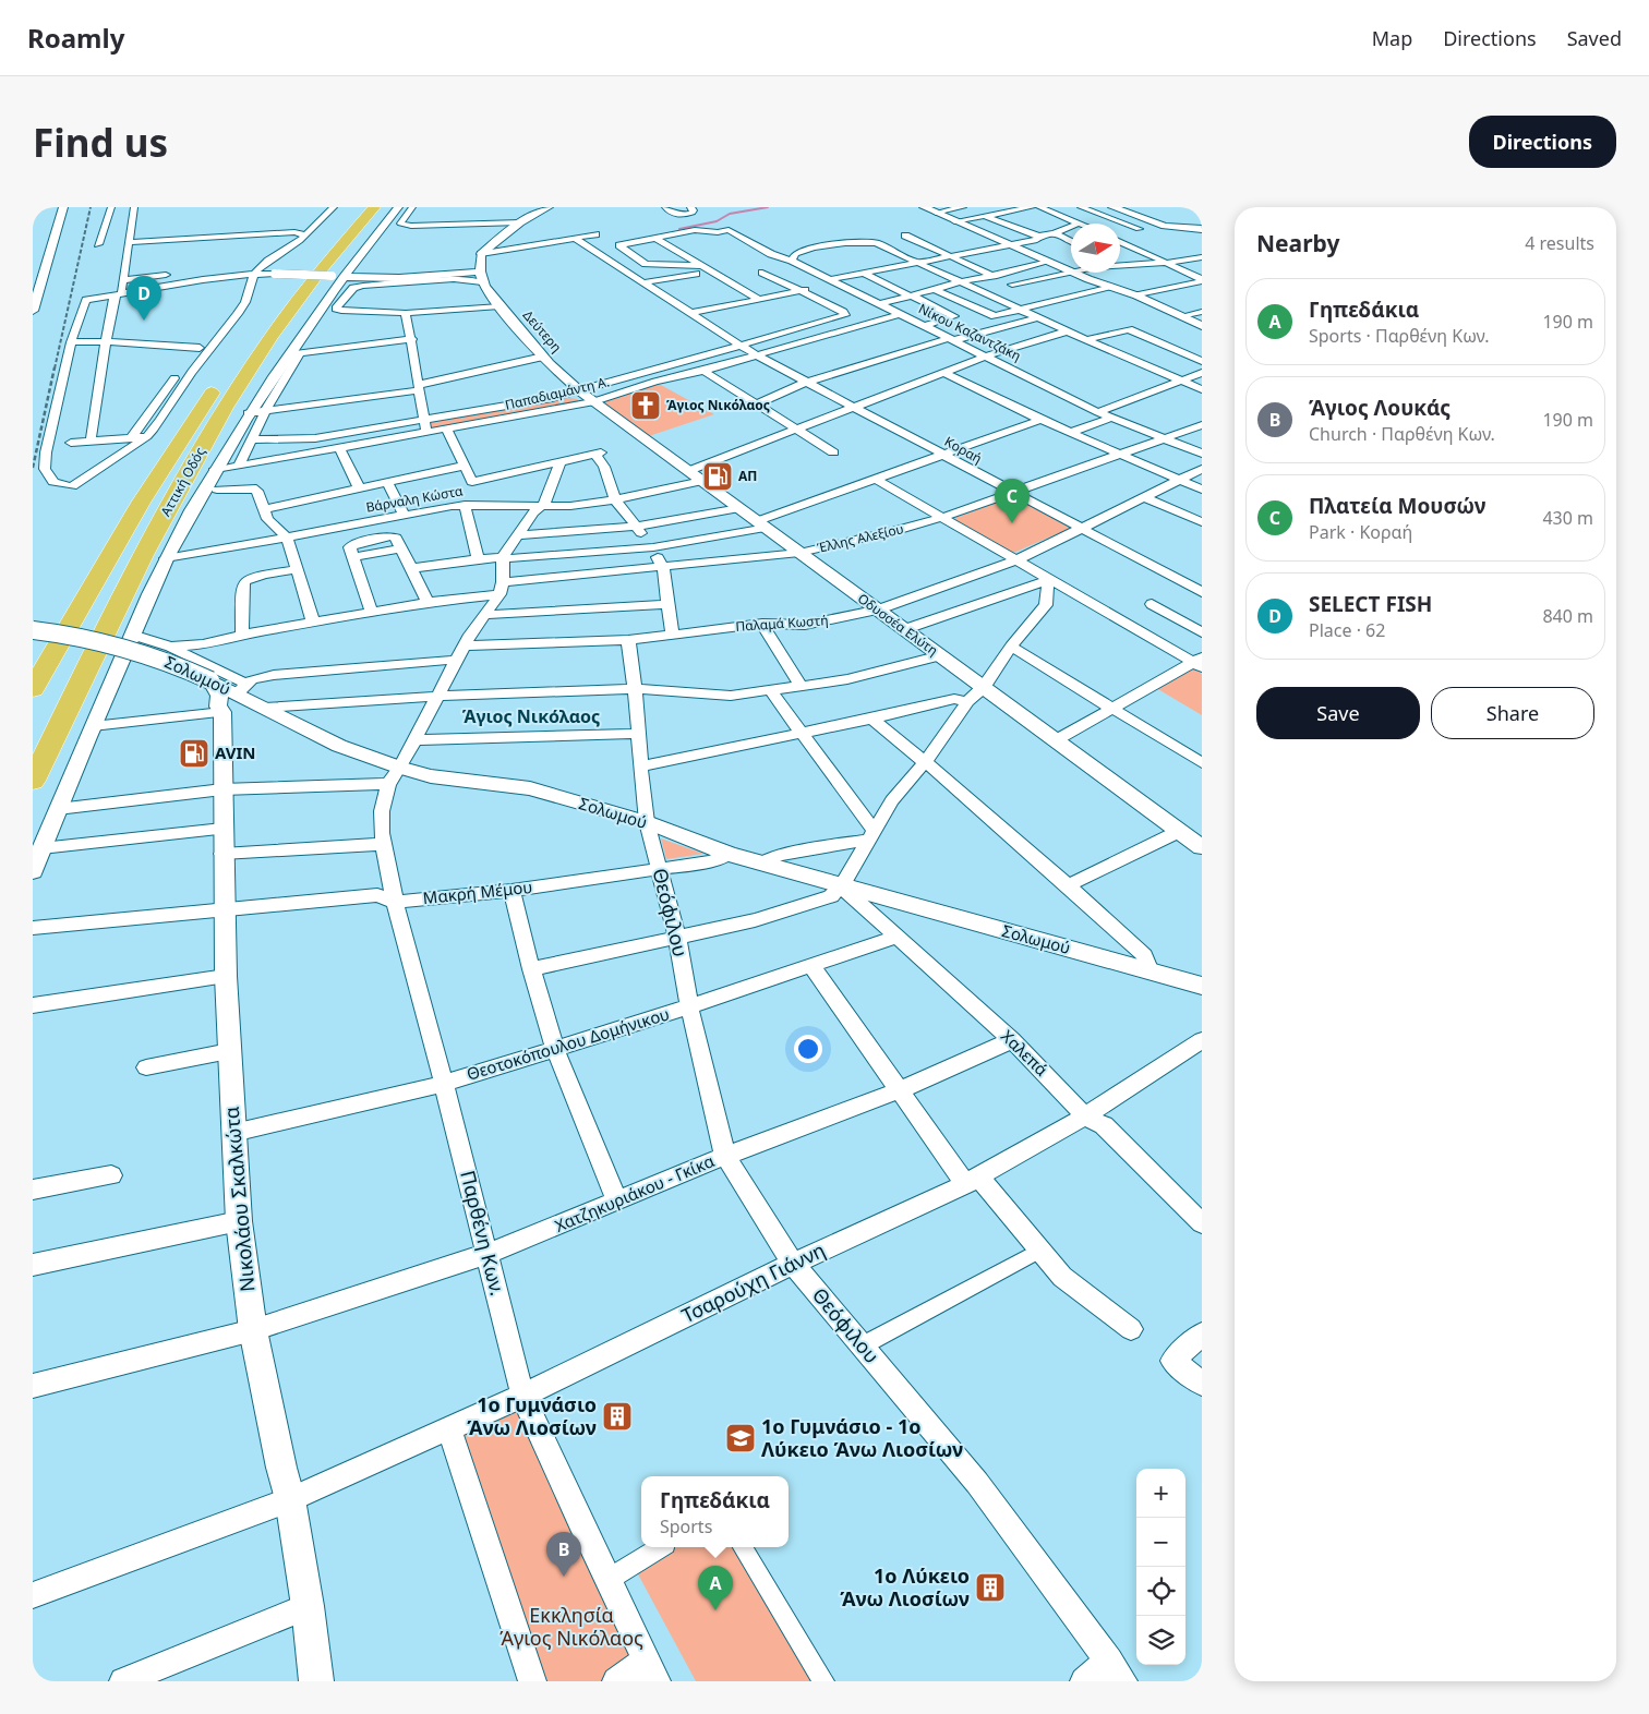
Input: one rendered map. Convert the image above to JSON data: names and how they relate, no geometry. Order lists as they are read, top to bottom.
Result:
{
  "streets": {
    "highway": ["Αττική Οδός"],
    "street": [
      "Δεύτερη",
      "Νίκου Καζαντζάκη",
      "Παπαδιαμάντη Α.",
      "Κοραή",
      "Βάρναλη Κώστα",
      "Έλλης Αλεξίου",
      "Παλαμά Κωστή",
      "Οδυσσέα Ελύτη",
      "Σολωμού",
      "Μακρή Μέμου",
      "Θεόφιλου",
      "Θεοτοκόπουλου Δομήνικου",
      "Χαλεπά",
      "Χατζηκυριάκου - Γκίκα",
      "Νικολάου Σκαλκώτα",
      "Παρθένη Κων.",
      "Τσαρούχη Γιάννη"
    ]
  },
  "crossings": [
    ["Δεύτερη", "Παπαδιαμάντη Α."],
    ["Δεύτερη", "Οδυσσέα Ελύτη"],
    ["Νίκου Καζαντζάκη", "Παπαδιαμάντη Α."],
    ["Νίκου Καζαντζάκη", "Βάρναλη Κώστα"],
    ["Νίκου Καζαντζάκη", "Έλλης Αλεξίου"],
    ["Παπαδιαμάντη Α.", "Κοραή"],
    ["Παπαδιαμάντη Α.", "Οδυσσέα Ελύτη"],
    ["Κοραή", "Βάρναλη Κώστα"],
    ["Κοραή", "Έλλης Αλεξίου"],
    ["Κοραή", "Παλαμά Κωστή"],
    ["Βάρναλη Κώστα", "Οδυσσέα Ελύτη"],
    ["Έλλης Αλεξίου", "Οδυσσέα Ελύτη"],
    ["Παλαμά Κωστή", "Οδυσσέα Ελύτη"],
    ["Παλαμά Κωστή", "Θεόφιλου"],
    ["Σολωμού", "Μακρή Μέμου"],
    ["Σολωμού", "Θεόφιλου"],
    ["Σολωμού", "Χαλεπά"],
    ["Σολωμού", "Νικολάου Σκαλκώτα"],
    ["Σολωμού", "Παρθένη Κων."],
    ["Μακρή Μέμου", "Θεόφιλου"],
    ["Μακρή Μέμου", "Νικολάου Σκαλκώτα"],
    ["Μακρή Μέμου", "Παρθένη Κων."],
    ["Θεόφιλου", "Θεοτοκόπουλου Δομήνικου"],
    ["Θεόφιλου", "Χατζηκυριάκου - Γκίκα"],
    ["Θεόφιλου", "Τσαρούχη Γιάννη"],
    ["Θεοτοκόπουλου Δομήνικου", "Χαλεπά"],
    ["Θεοτοκόπουλου Δομήνικου", "Νικολάου Σκαλκώτα"],
    ["Θεοτοκόπουλου Δομήνικου", "Παρθένη Κων."],
    ["Χαλεπά", "Χατζηκυριάκου - Γκίκα"],
    ["Χαλεπά", "Τσαρούχη Γιάννη"],
    ["Χατζηκυριάκου - Γκίκα", "Νικολάου Σκαλκώτα"],
    ["Χατζηκυριάκου - Γκίκα", "Παρθένη Κων."],
    ["Νικολάου Σκαλκώτα", "Τσαρούχη Γιάννη"],
    ["Παρθένη Κων.", "Τσαρούχη Γιάννη"]
  ],
  "districts": ["Άγιος Νικόλαος"],
  "parks": ["Εκκλησία Άγιος Νικόλαος"],
  "places": {
    "church": ["Άγιος Νικόλαος"],
    "fuel station": ["ΑΠ", "AVIN"],
    "building": ["1ο Γυμνάσιο Άνω Λιοσίων", "1ο Λύκειο Άνω Λιοσίων"],
    "school or university": ["1ο Γυμνάσιο - 1ο Λύκειο Άνω Λιοσίων"]
  },
  "north": "right",
  "page": {
    "header": "Roamly",
    "nav": ["Map", "Directions", "Saved"],
    "buttons": [
      "Directions",
      ["Save", "Share"]
    ],
    "title": "Find us",
    "heading": ["Nearby", "4 results"],
    "pins": [
      "D",
      "C",
      "B",
      "A"
    ],
    "list": [
      {
        "mark": "A",
        "name": "Γηπεδάκια",
        "note": "Sports · Παρθένη Κων.",
        "value": "190 m"
      },
      {
        "mark": "B",
        "name": "Άγιος Λουκάς",
        "note": "Church · Παρθένη Κων.",
        "value": "190 m"
      },
      {
        "mark": "C",
        "name": "Πλατεία Μουσών",
        "note": "Park · Κοραή",
        "value": "430 m"
      },
      {
        "mark": "D",
        "name": "SELECT FISH",
        "note": "Place · 62",
        "value": "840 m"
      }
    ],
    "map_buttons": ["+", "−"],
    "popup": ["Γηπεδάκια", "Sports"]
  }
}
